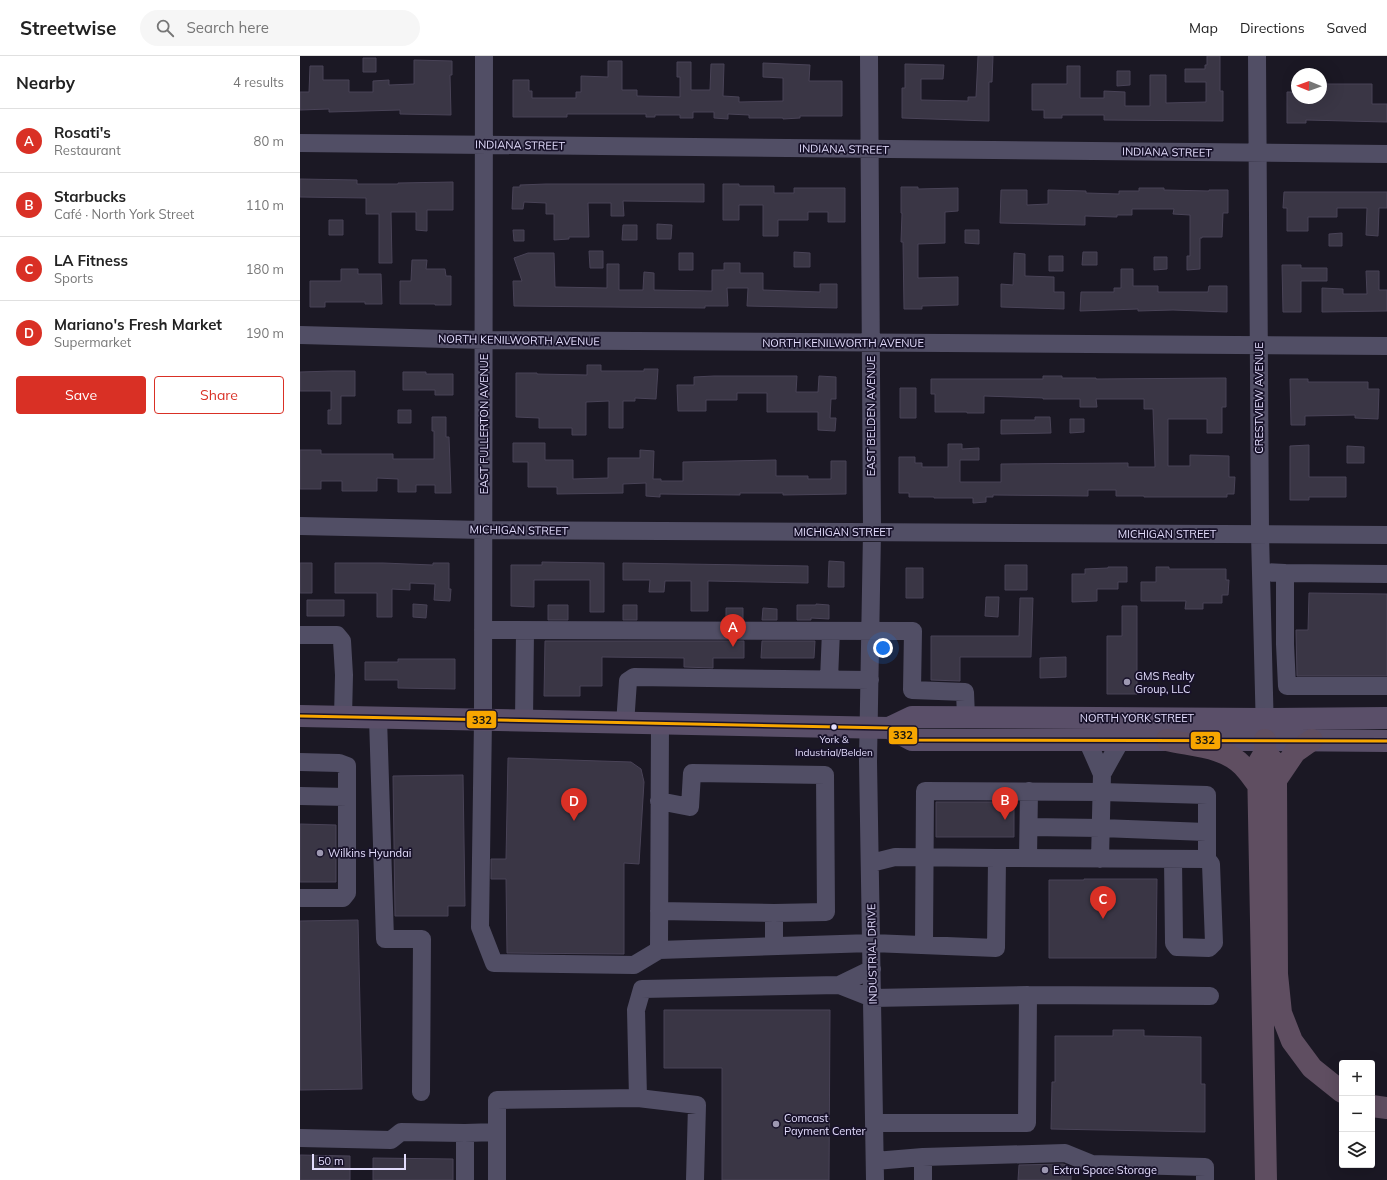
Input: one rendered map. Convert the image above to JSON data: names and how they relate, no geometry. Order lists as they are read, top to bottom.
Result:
{
  "streets": {
    "main road": ["NORTH YORK STREET"],
    "street": [
      "INDIANA STREET",
      "NORTH KENILWORTH AVENUE",
      "CRESTVIEW AVENUE",
      "EAST BELDEN AVENUE",
      "EAST FULLERTON AVENUE",
      "MICHIGAN STREET",
      "INDUSTRIAL DRIVE"
    ]
  },
  "crossings": [
    ["INDIANA STREET", "CRESTVIEW AVENUE"],
    ["INDIANA STREET", "EAST BELDEN AVENUE"],
    ["INDIANA STREET", "EAST FULLERTON AVENUE"],
    ["NORTH KENILWORTH AVENUE", "CRESTVIEW AVENUE"],
    ["NORTH KENILWORTH AVENUE", "EAST BELDEN AVENUE"],
    ["NORTH KENILWORTH AVENUE", "EAST FULLERTON AVENUE"],
    ["CRESTVIEW AVENUE", "MICHIGAN STREET"],
    ["CRESTVIEW AVENUE", "NORTH YORK STREET"],
    ["EAST BELDEN AVENUE", "MICHIGAN STREET"],
    ["EAST BELDEN AVENUE", "NORTH YORK STREET"],
    ["EAST BELDEN AVENUE", "INDUSTRIAL DRIVE"],
    ["EAST FULLERTON AVENUE", "MICHIGAN STREET"],
    ["EAST FULLERTON AVENUE", "NORTH YORK STREET"],
    ["NORTH YORK STREET", "INDUSTRIAL DRIVE"]
  ],
  "places": [
    "GMS Realty Group, LLC",
    "York & Industrial/Belden",
    "Wilkins Hyundai",
    "Comcast Payment Center",
    "Extra Space Storage"
  ],
  "lines": ["transit line 332"],
  "scale_bar": "50 m",
  "north": "left",
  "page": {
    "header": "Streetwise",
    "search": "Search here",
    "nav": ["Map", "Directions", "Saved"],
    "heading": ["Nearby", "4 results"],
    "list": [
      {
        "mark": "A",
        "name": "Rosati's",
        "note": "Restaurant",
        "value": "80 m"
      },
      {
        "mark": "B",
        "name": "Starbucks",
        "note": "Café · North York Street",
        "value": "110 m"
      },
      {
        "mark": "C",
        "name": "LA Fitness",
        "note": "Sports",
        "value": "180 m"
      },
      {
        "mark": "D",
        "name": "Mariano's Fresh Market",
        "note": "Supermarket",
        "value": "190 m"
      }
    ],
    "buttons": ["Save", "Share"],
    "pins": [
      "A",
      "B",
      "D",
      "C"
    ],
    "map_buttons": ["+", "−"],
    "scale": "50 m"
  }
}
